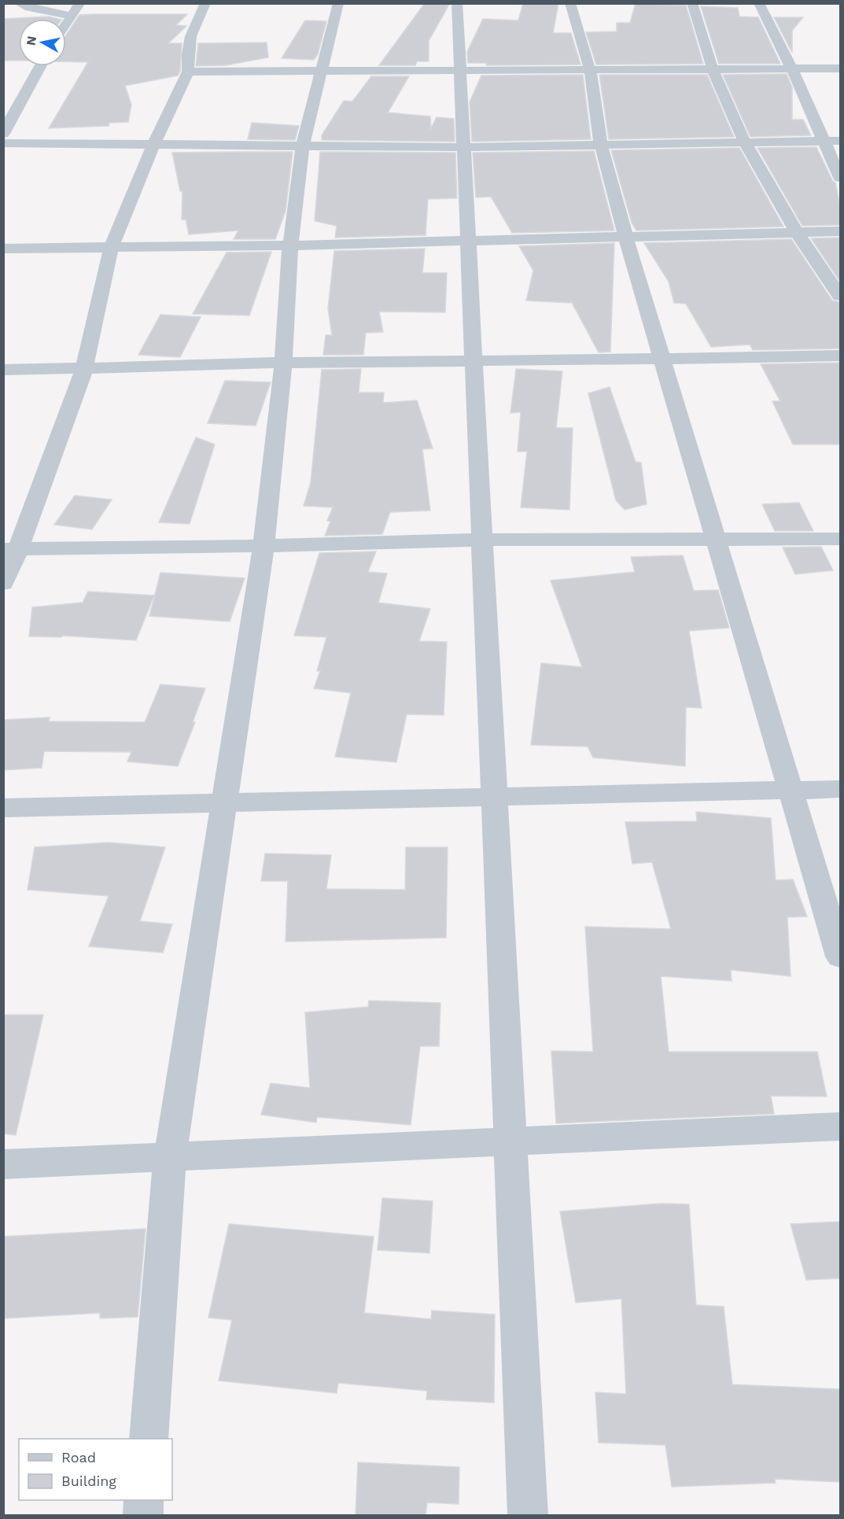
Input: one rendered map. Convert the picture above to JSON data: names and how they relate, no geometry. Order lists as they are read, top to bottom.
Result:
{
  "legend": ["Road", "Building"],
  "north": "left"
}
